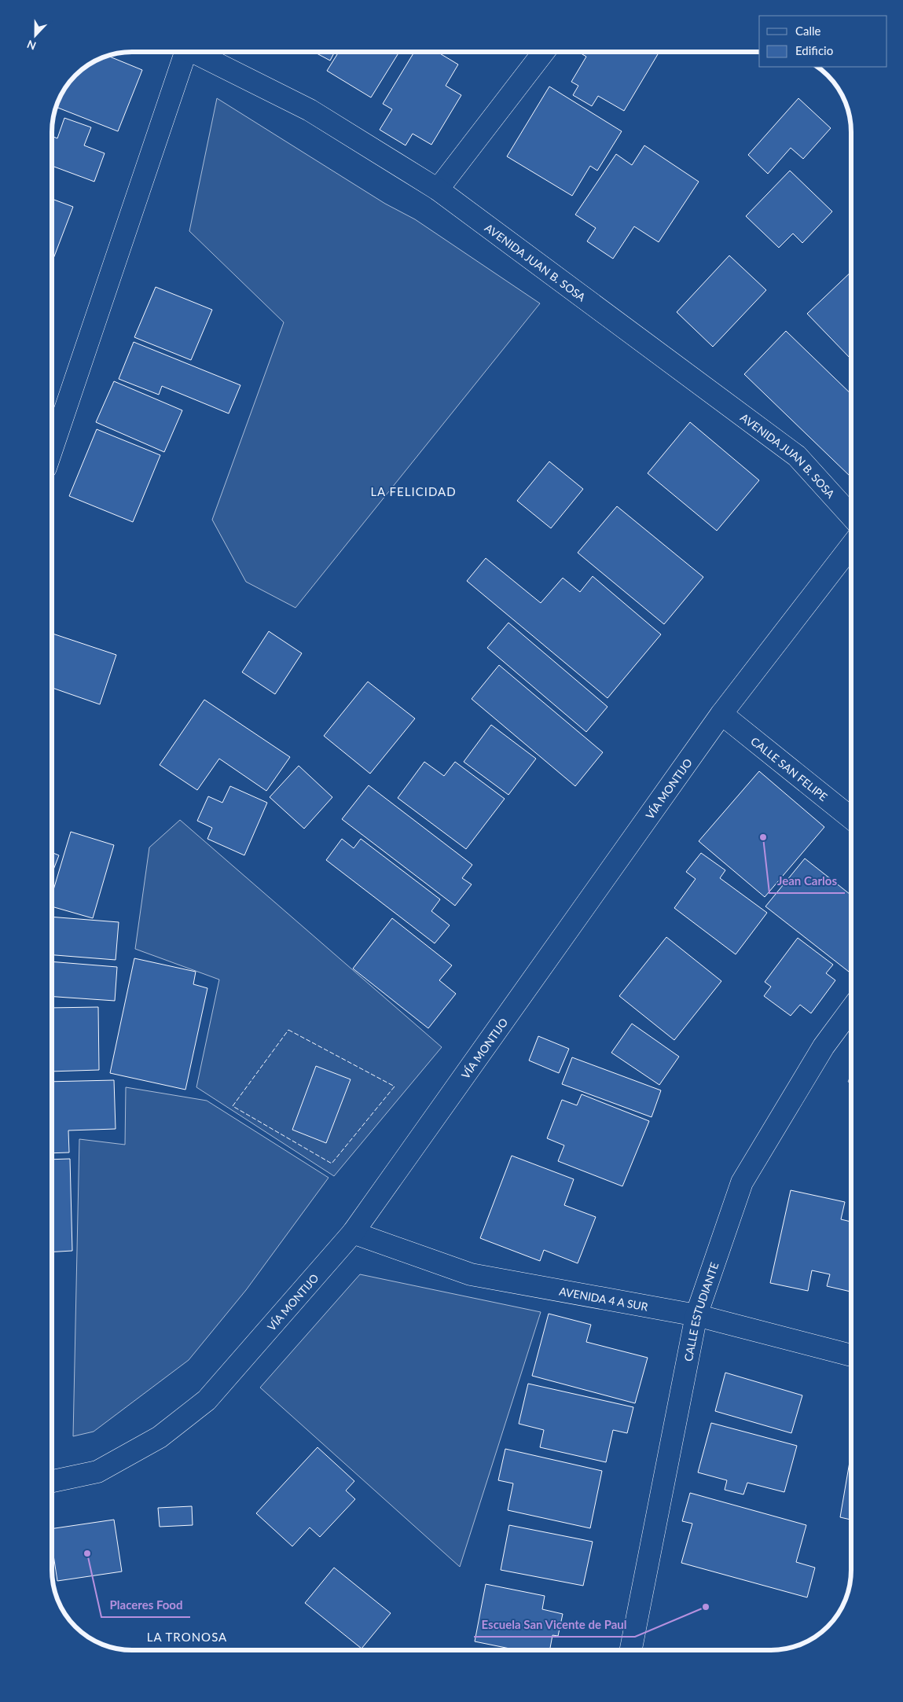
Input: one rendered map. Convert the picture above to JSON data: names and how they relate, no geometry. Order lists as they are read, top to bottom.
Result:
{
  "streets": {
    "street": [
      "AVENIDA JUAN B. SOSA",
      "CALLE SAN FELIPE",
      "VÍA MONTIJO",
      "AVENIDA 4 A SUR",
      "CALLE ESTUDIANTE"
    ]
  },
  "crossings": [
    ["CALLE SAN FELIPE", "VÍA MONTIJO"],
    ["VÍA MONTIJO", "AVENIDA 4 A SUR"],
    ["AVENIDA 4 A SUR", "CALLE ESTUDIANTE"]
  ],
  "districts": ["LA FELICIDAD", "LA TRONOSA"],
  "places": ["Jean Carlos", "Placeres Food", "Escuela San Vicente de Paul"],
  "legend": ["Calle", "Edificio"],
  "north": "bottom"
}
